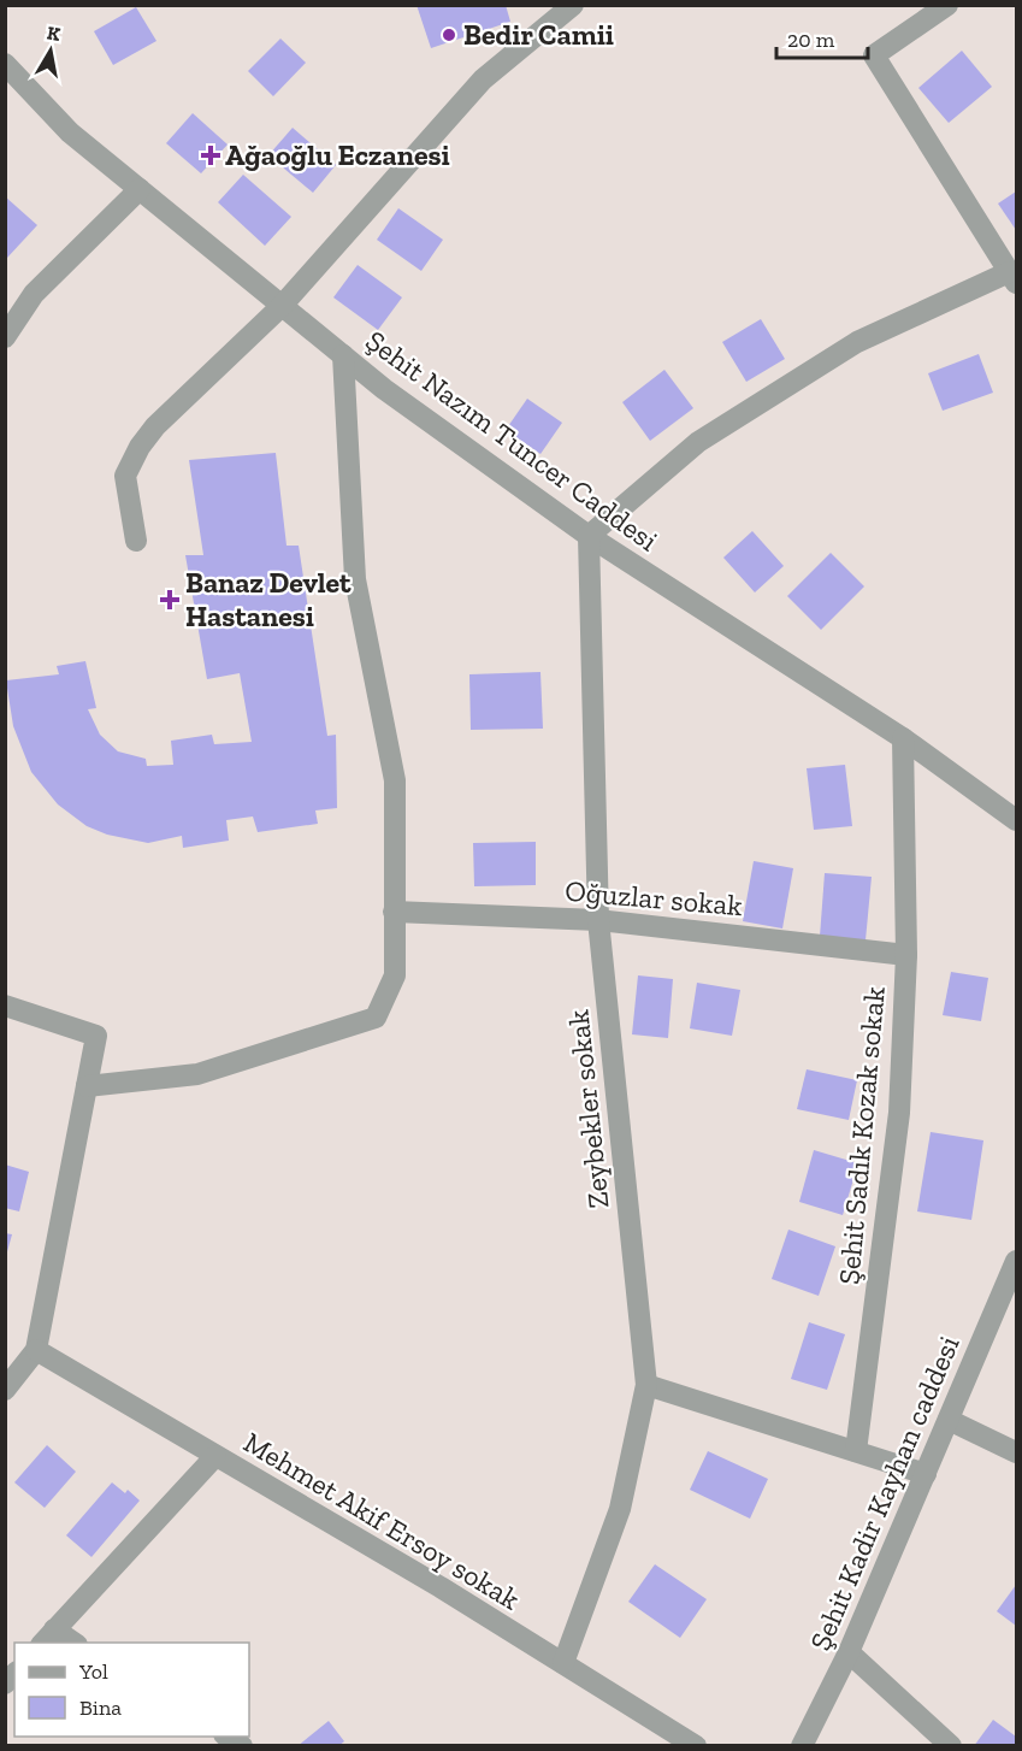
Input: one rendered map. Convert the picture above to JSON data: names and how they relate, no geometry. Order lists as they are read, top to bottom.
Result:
{
  "streets": {
    "street": [
      "Şehit Nazım Tuncer Caddesi",
      "Oğuzlar sokak",
      "Zeybekler sokak",
      "Şehit Sadık Kozak sokak",
      "Şehit Kadir Kayhan caddesi",
      "Mehmet Akif Ersoy sokak"
    ]
  },
  "crossings": [
    ["Şehit Nazım Tuncer Caddesi", "Zeybekler sokak"],
    ["Şehit Nazım Tuncer Caddesi", "Şehit Sadık Kozak sokak"],
    ["Oğuzlar sokak", "Zeybekler sokak"],
    ["Oğuzlar sokak", "Şehit Sadık Kozak sokak"],
    ["Zeybekler sokak", "Mehmet Akif Ersoy sokak"]
  ],
  "places": {
    "other": ["Bedir Camii"],
    "health": ["Ağaoğlu Eczanesi", "Banaz Devlet Hastanesi"]
  },
  "legend": ["Yol", "Bina"],
  "scale_bar": "20 m",
  "north": "top"
}
